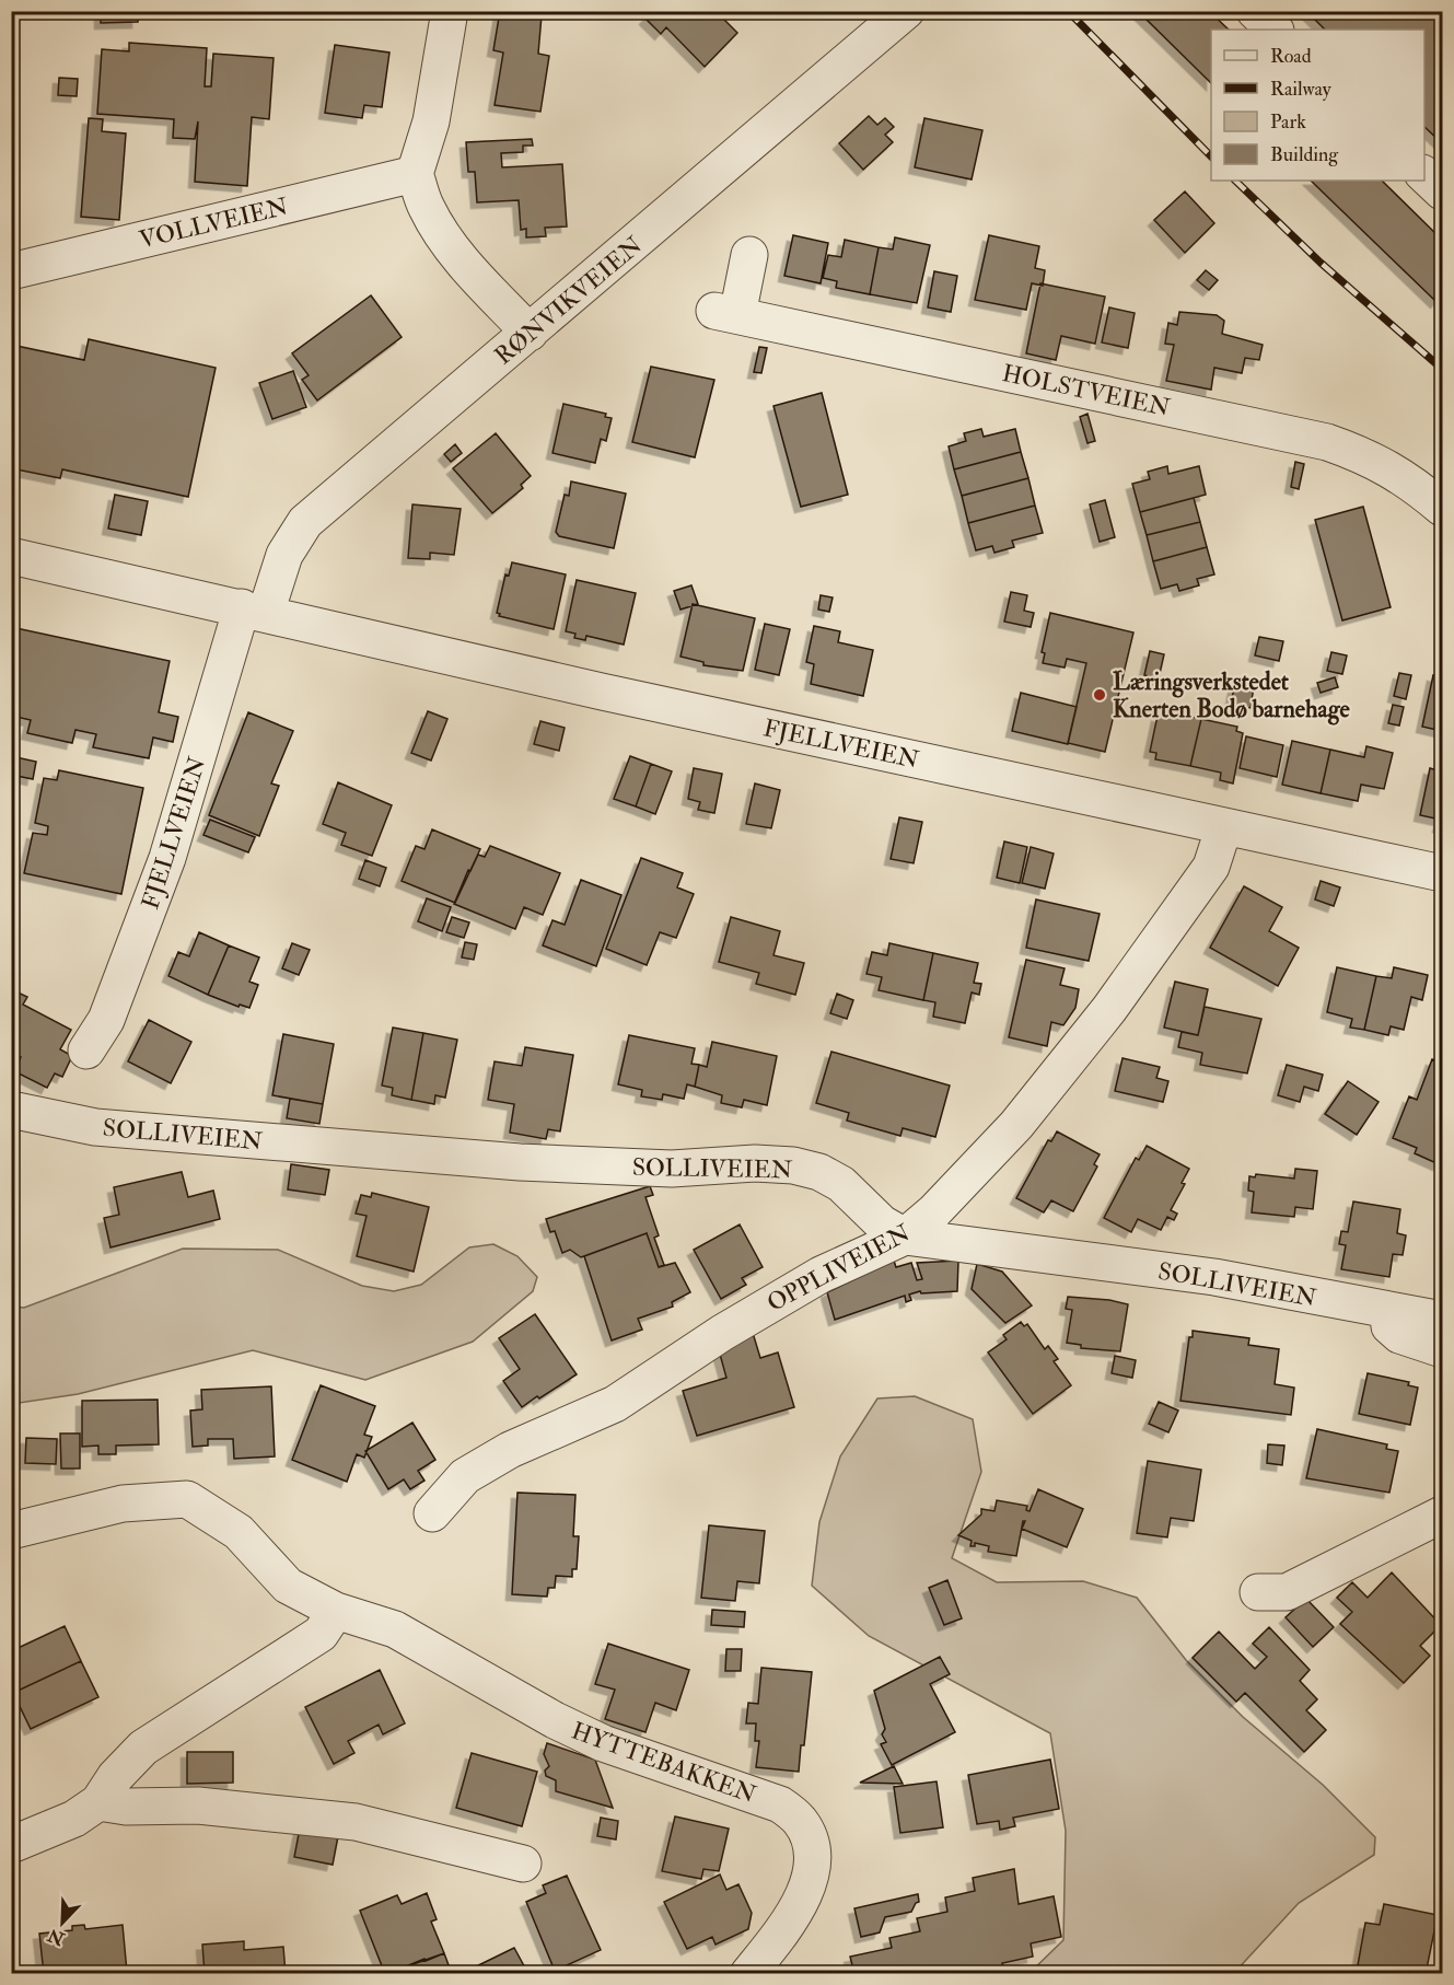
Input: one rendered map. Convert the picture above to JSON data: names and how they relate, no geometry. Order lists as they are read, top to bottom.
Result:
{
  "streets": {
    "street": [
      "VOLLVEIEN",
      "RØNVIKVEIEN",
      "HOLSTVEIEN",
      "FJELLVEIEN",
      "SOLLIVEIEN",
      "OPPLIVEIEN",
      "HYTTEBAKKEN"
    ]
  },
  "crossings": [
    ["RØNVIKVEIEN", "FJELLVEIEN"],
    ["FJELLVEIEN", "OPPLIVEIEN"],
    ["SOLLIVEIEN", "OPPLIVEIEN"]
  ],
  "places": ["Læringsverkstedet Knerten Bodø barnehage"],
  "legend": [
    "Road",
    "Railway",
    "Park",
    "Building"
  ],
  "north": "bottom left"
}
